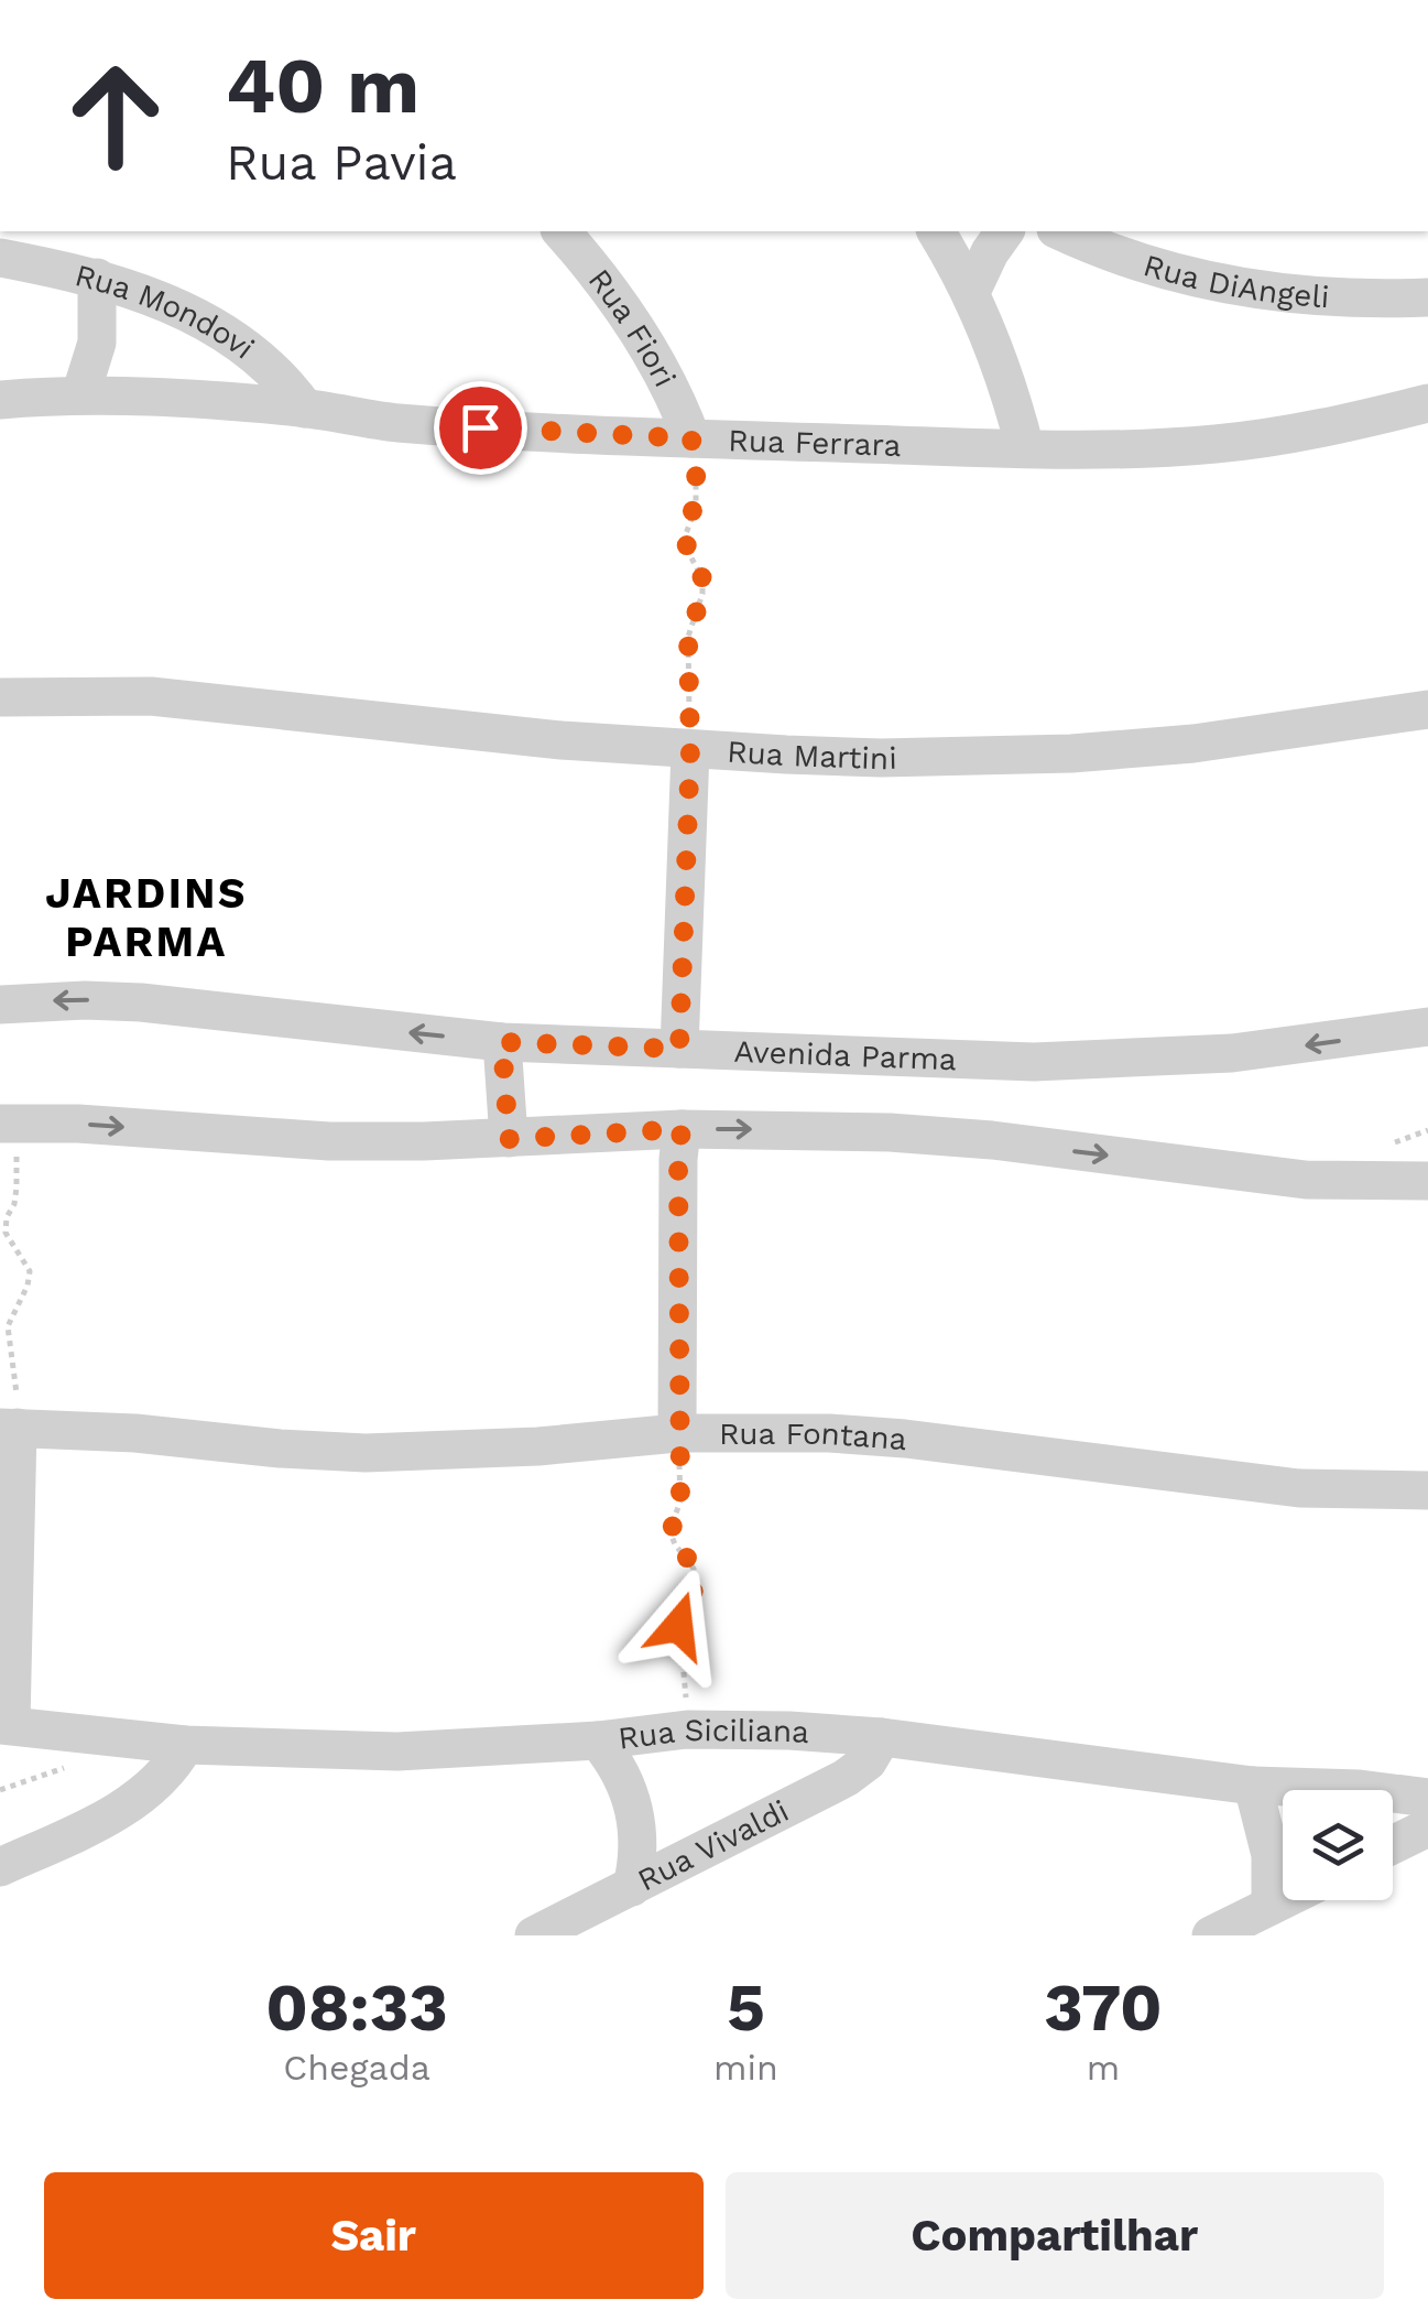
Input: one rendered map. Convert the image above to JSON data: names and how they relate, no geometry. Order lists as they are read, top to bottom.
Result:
{
  "streets": {
    "street": [
      "Rua DiAngeli",
      "Rua Mondovi",
      "Rua Fiori",
      "Rua Ferrara",
      "Rua Martini",
      "Avenida Parma",
      "Rua Fontana",
      "Rua Siciliana",
      "Rua Vivaldi"
    ]
  },
  "crossings": [
    ["Rua Mondovi", "Rua Ferrara"],
    ["Rua Fiori", "Rua Ferrara"],
    ["Rua Siciliana", "Rua Vivaldi"]
  ],
  "districts": ["JARDINS PARMA"],
  "page": {
    "turn": ["40 m", "Rua Pavia"],
    "eta": [
      "08:33",
      "Chegada",
      "5",
      "min",
      "370",
      "m"
    ],
    "buttons": ["Sair", "Compartilhar"]
  }
}
